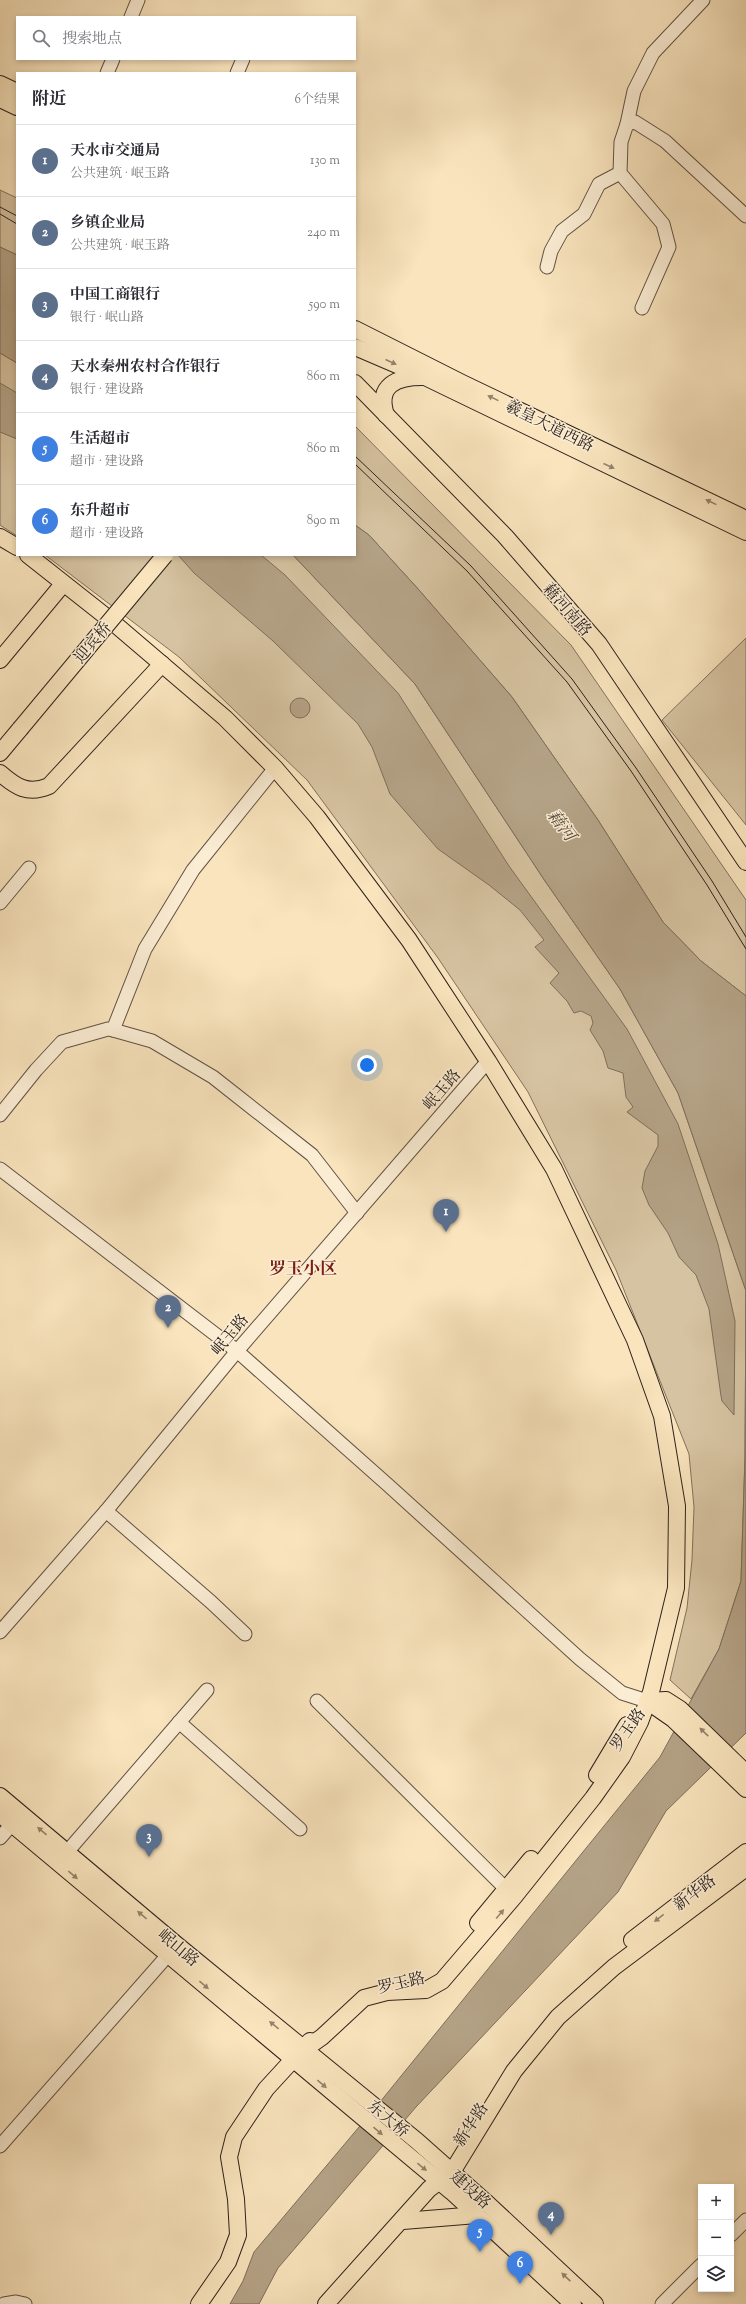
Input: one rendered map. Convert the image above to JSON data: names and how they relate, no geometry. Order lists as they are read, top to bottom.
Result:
{
  "streets": {
    "main road": [
      "羲皇大道西路",
      "藉河南路",
      "迎宾桥",
      "罗玉路",
      "新华路",
      "岷山路",
      "东大桥",
      "建设路"
    ],
    "street": ["岷玉路"]
  },
  "crossings": [
    ["罗玉路", "岷山路"],
    ["罗玉路", "东大桥"],
    ["新华路", "建设路"],
    ["岷山路", "东大桥"],
    ["东大桥", "建设路"]
  ],
  "districts": ["罗玉小区"],
  "water": ["藉河"],
  "page": {
    "search": "搜索地点",
    "heading": ["附近", "6个结果"],
    "list": [
      {
        "mark": "1",
        "name": "天水市交通局",
        "note": "公共建筑 · 岷玉路",
        "value": "130 m"
      },
      {
        "mark": "2",
        "name": "乡镇企业局",
        "note": "公共建筑 · 岷玉路",
        "value": "240 m"
      },
      {
        "mark": "3",
        "name": "中国工商银行",
        "note": "银行 · 岷山路",
        "value": "590 m"
      },
      {
        "mark": "4",
        "name": "天水秦州农村合作银行",
        "note": "银行 · 建设路",
        "value": "860 m"
      },
      {
        "mark": "5",
        "name": "生活超市",
        "note": "超市 · 建设路",
        "value": "860 m"
      },
      {
        "mark": "6",
        "name": "东升超市",
        "note": "超市 · 建设路",
        "value": "890 m"
      }
    ],
    "pins": [
      "1",
      "2",
      "3",
      "4",
      "5",
      "6"
    ],
    "map_buttons": ["+", "−"]
  }
}
